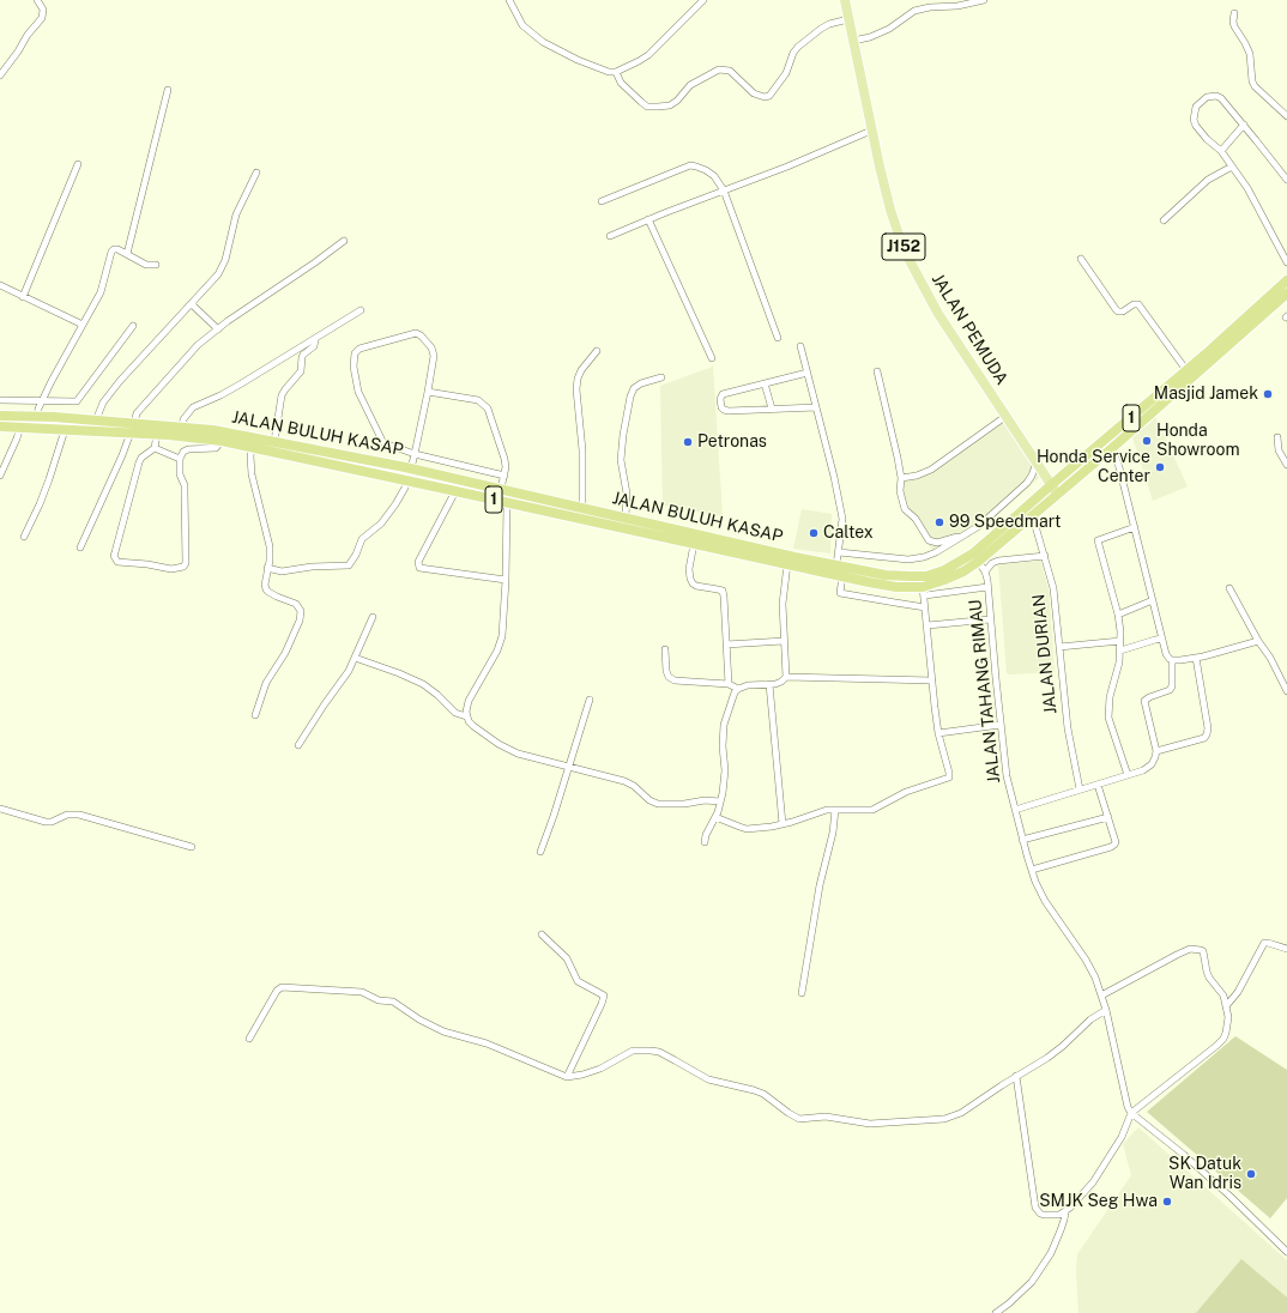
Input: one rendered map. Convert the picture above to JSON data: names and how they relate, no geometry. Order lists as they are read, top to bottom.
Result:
{
  "streets": {
    "highway": ["1", "JALAN BULUH KASAP"],
    "main road": ["J152", "JALAN PEMUDA"],
    "street": ["JALAN DURIAN", "JALAN TAHANG RIMAU"]
  },
  "crossings": [
    ["JALAN PEMUDA", "JALAN BULUH KASAP"],
    ["JALAN BULUH KASAP", "JALAN DURIAN"],
    ["JALAN BULUH KASAP", "JALAN TAHANG RIMAU"]
  ],
  "places": [
    "Masjid Jamek",
    "Honda Showroom",
    "Petronas",
    "Honda Service Center",
    "99 Speedmart",
    "Caltex",
    "SK Datuk Wan Idris",
    "SMJK Seg Hwa"
  ]
}
